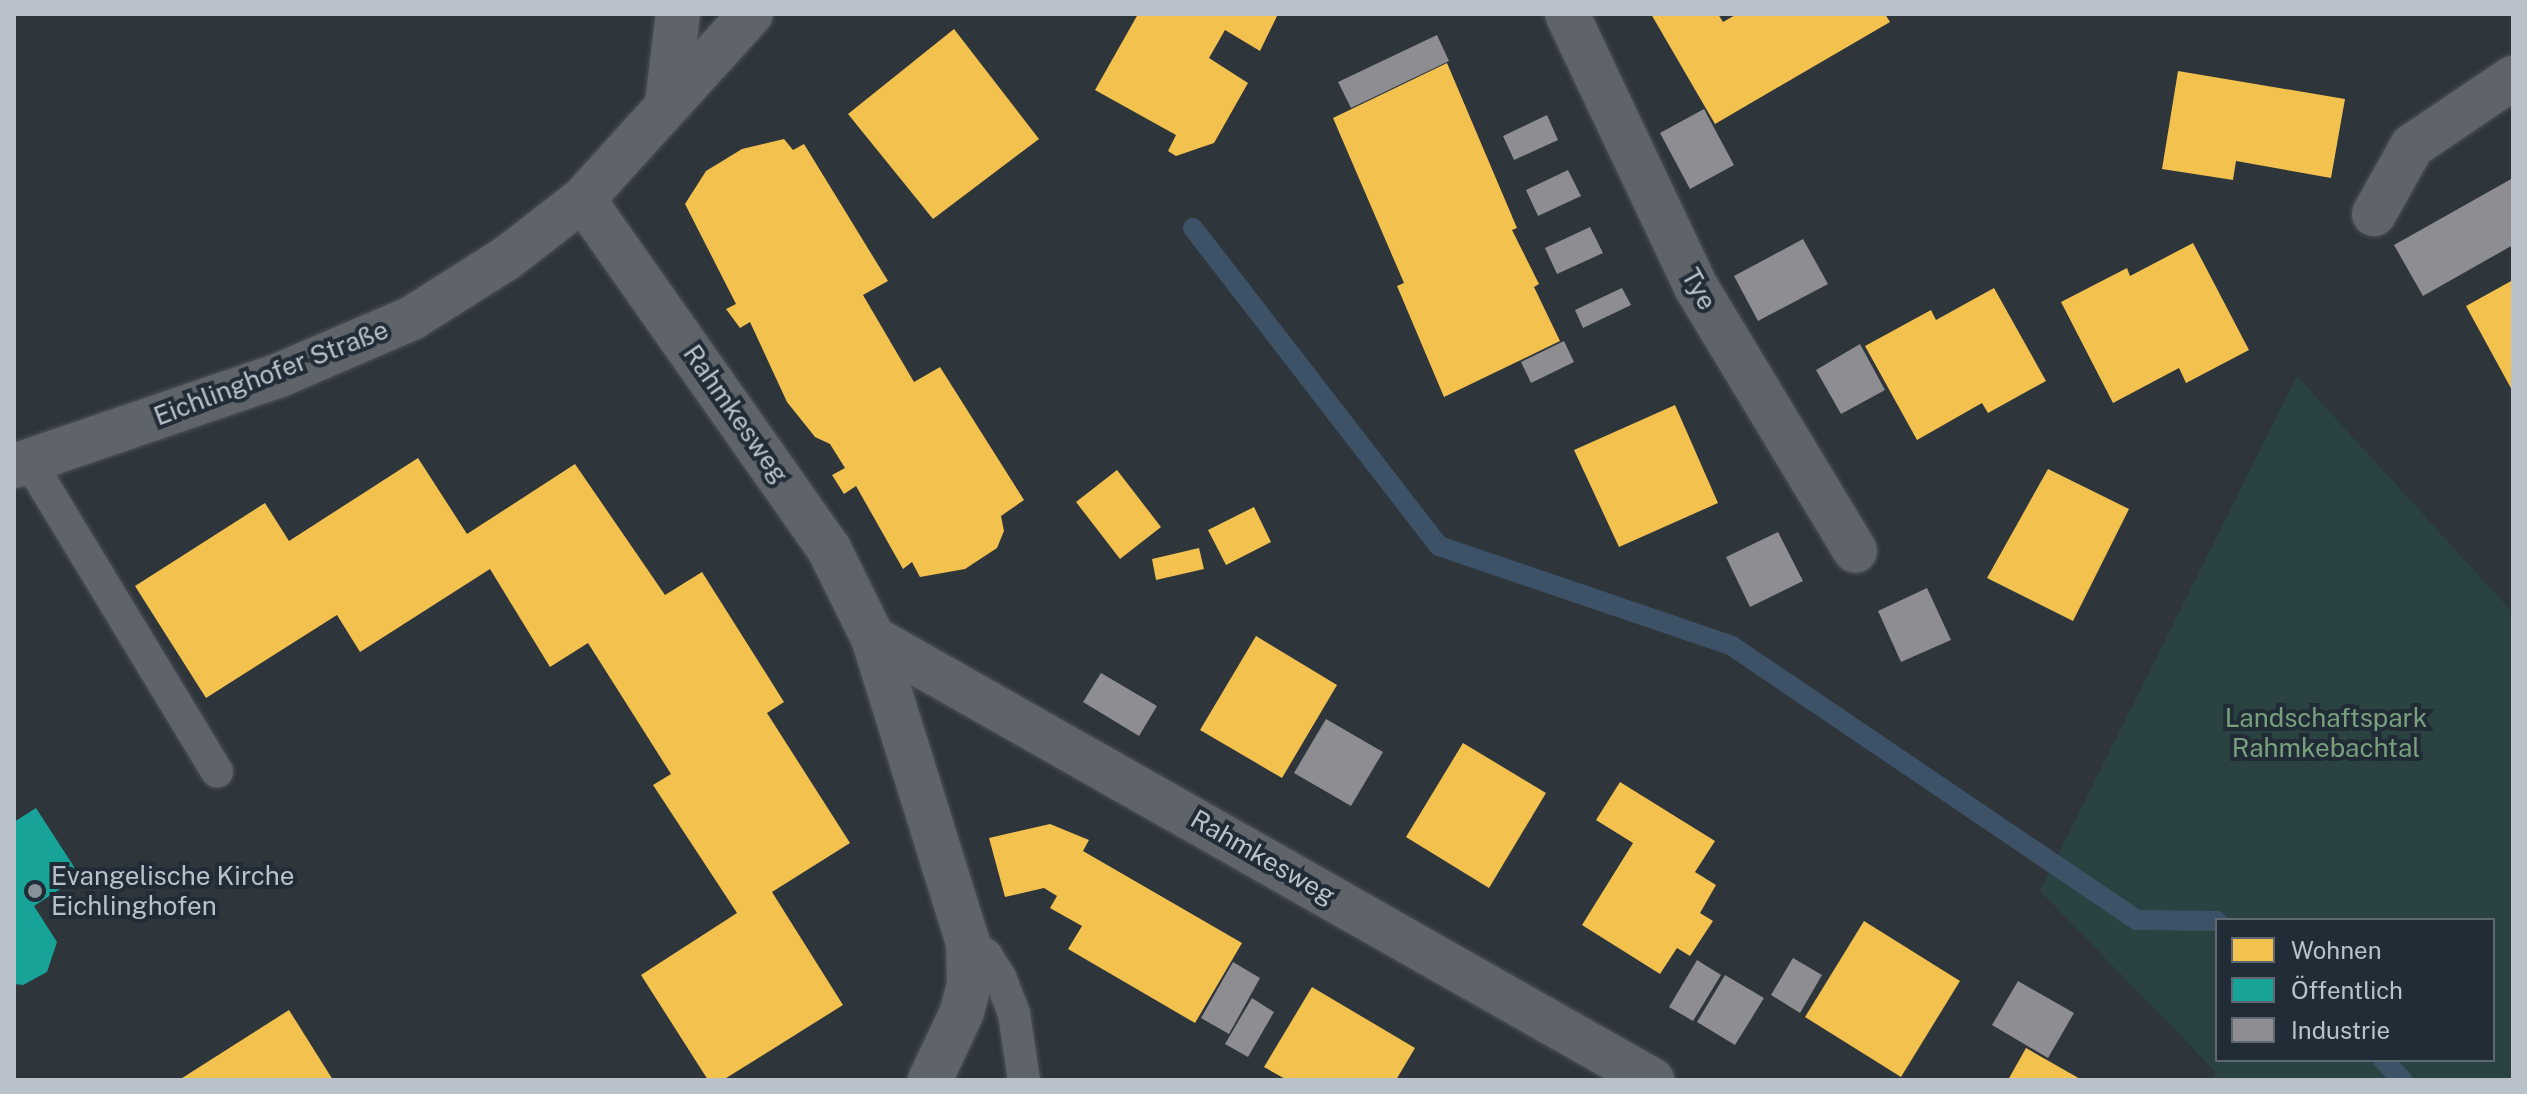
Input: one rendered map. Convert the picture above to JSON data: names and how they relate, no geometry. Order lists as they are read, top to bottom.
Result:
{
  "streets": {
    "street": ["Tye", "Eichlinghofer Straße", "Rahmkesweg"]
  },
  "crossings": [
    ["Eichlinghofer Straße", "Rahmkesweg"]
  ],
  "parks": ["Landschaftspark Rahmkebachtal"],
  "places": ["Evangelische Kirche Eichlinghofen"],
  "legend": ["Wohnen", "Öffentlich", "Industrie"]
}
